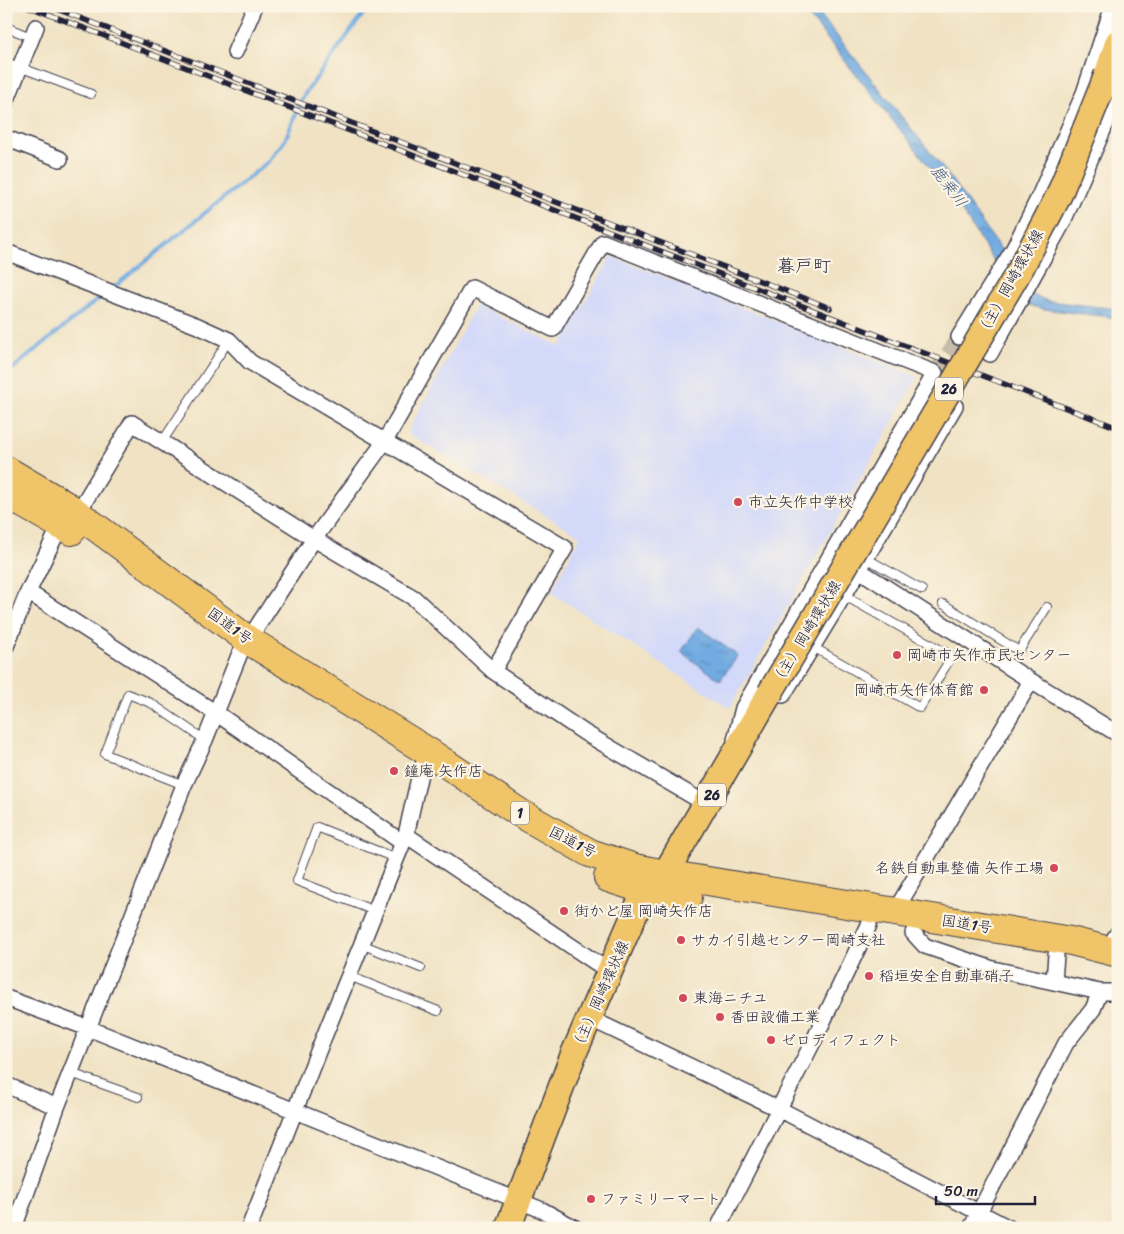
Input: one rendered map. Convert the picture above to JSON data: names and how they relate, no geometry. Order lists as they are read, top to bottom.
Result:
{
  "streets": {
    "highway": ["国道1号", "1"],
    "main road": ["（主）岡崎環状線", "26"]
  },
  "crossings": [
    ["（主）岡崎環状線", "国道1号"]
  ],
  "districts": ["暮戸町"],
  "water": ["鹿乗川"],
  "places": [
    "市立矢作中学校",
    "岡崎市矢作市民センター",
    "岡崎市矢作体育館",
    "鐘庵 矢作店",
    "名鉄自動車整備 矢作工場",
    "街かど屋 岡崎矢作店",
    "サカイ引越センター岡崎支社",
    "稻垣安全自動車硝子",
    "東海ニチユ",
    "香田設備工業",
    "ゼロディフェクト",
    "ファミリーマート"
  ],
  "scale_bar": "50 m"
}
